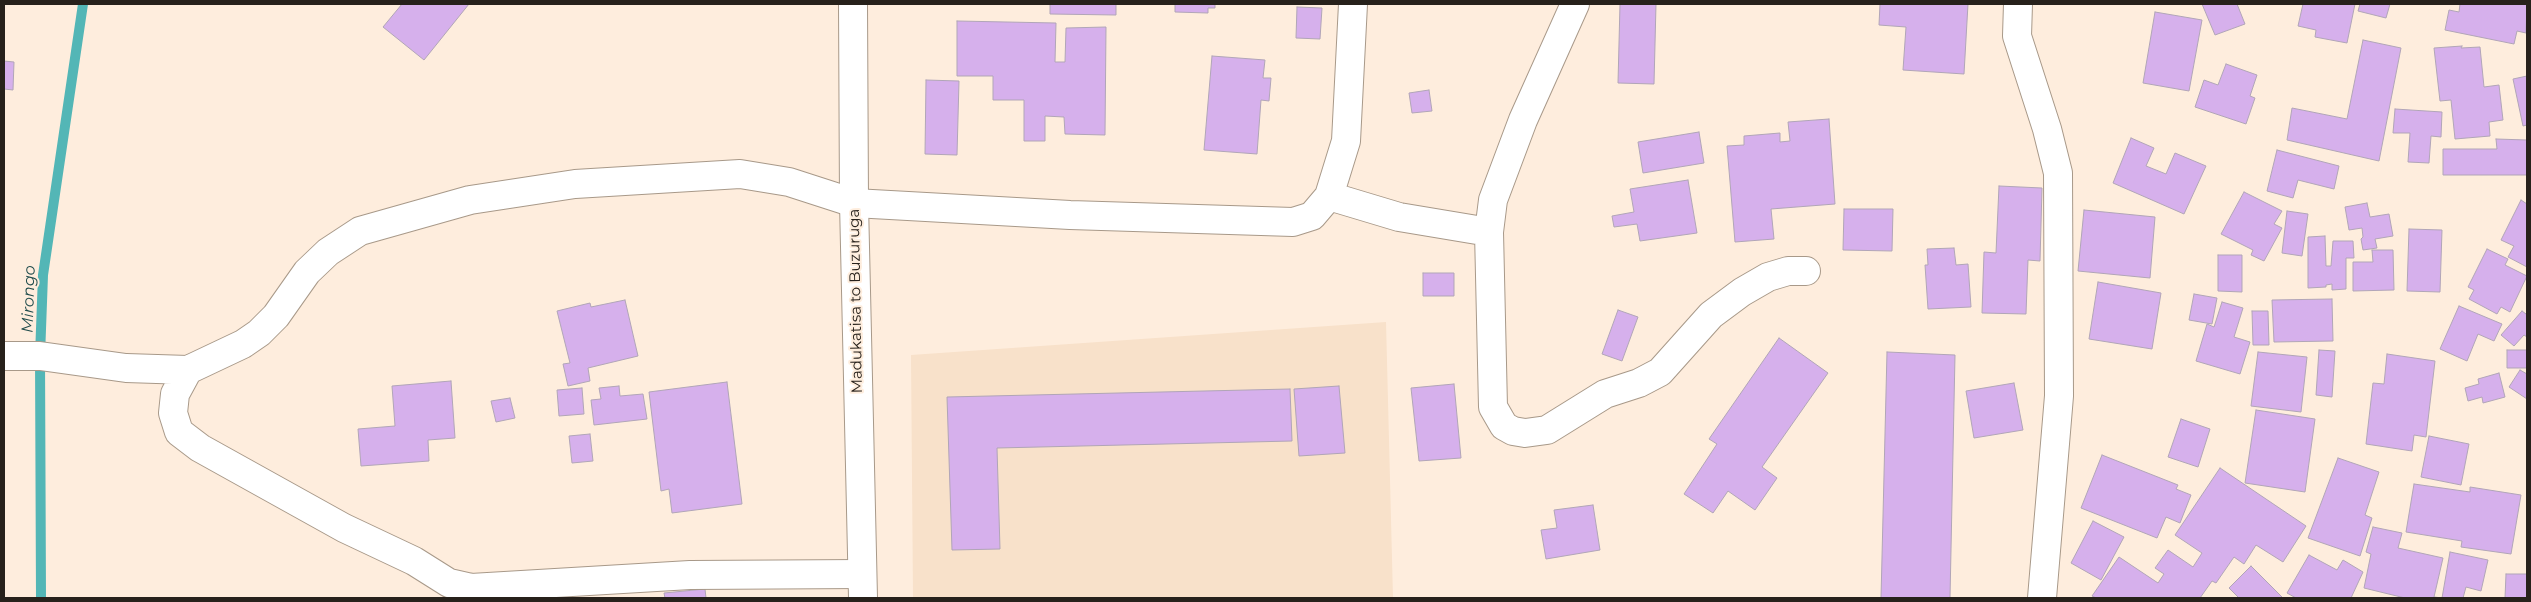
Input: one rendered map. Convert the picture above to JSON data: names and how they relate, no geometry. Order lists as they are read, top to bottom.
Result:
{
  "streets": {
    "street": ["Madukatisa to Buzuruga"]
  },
  "water": ["Mirongo"]
}
